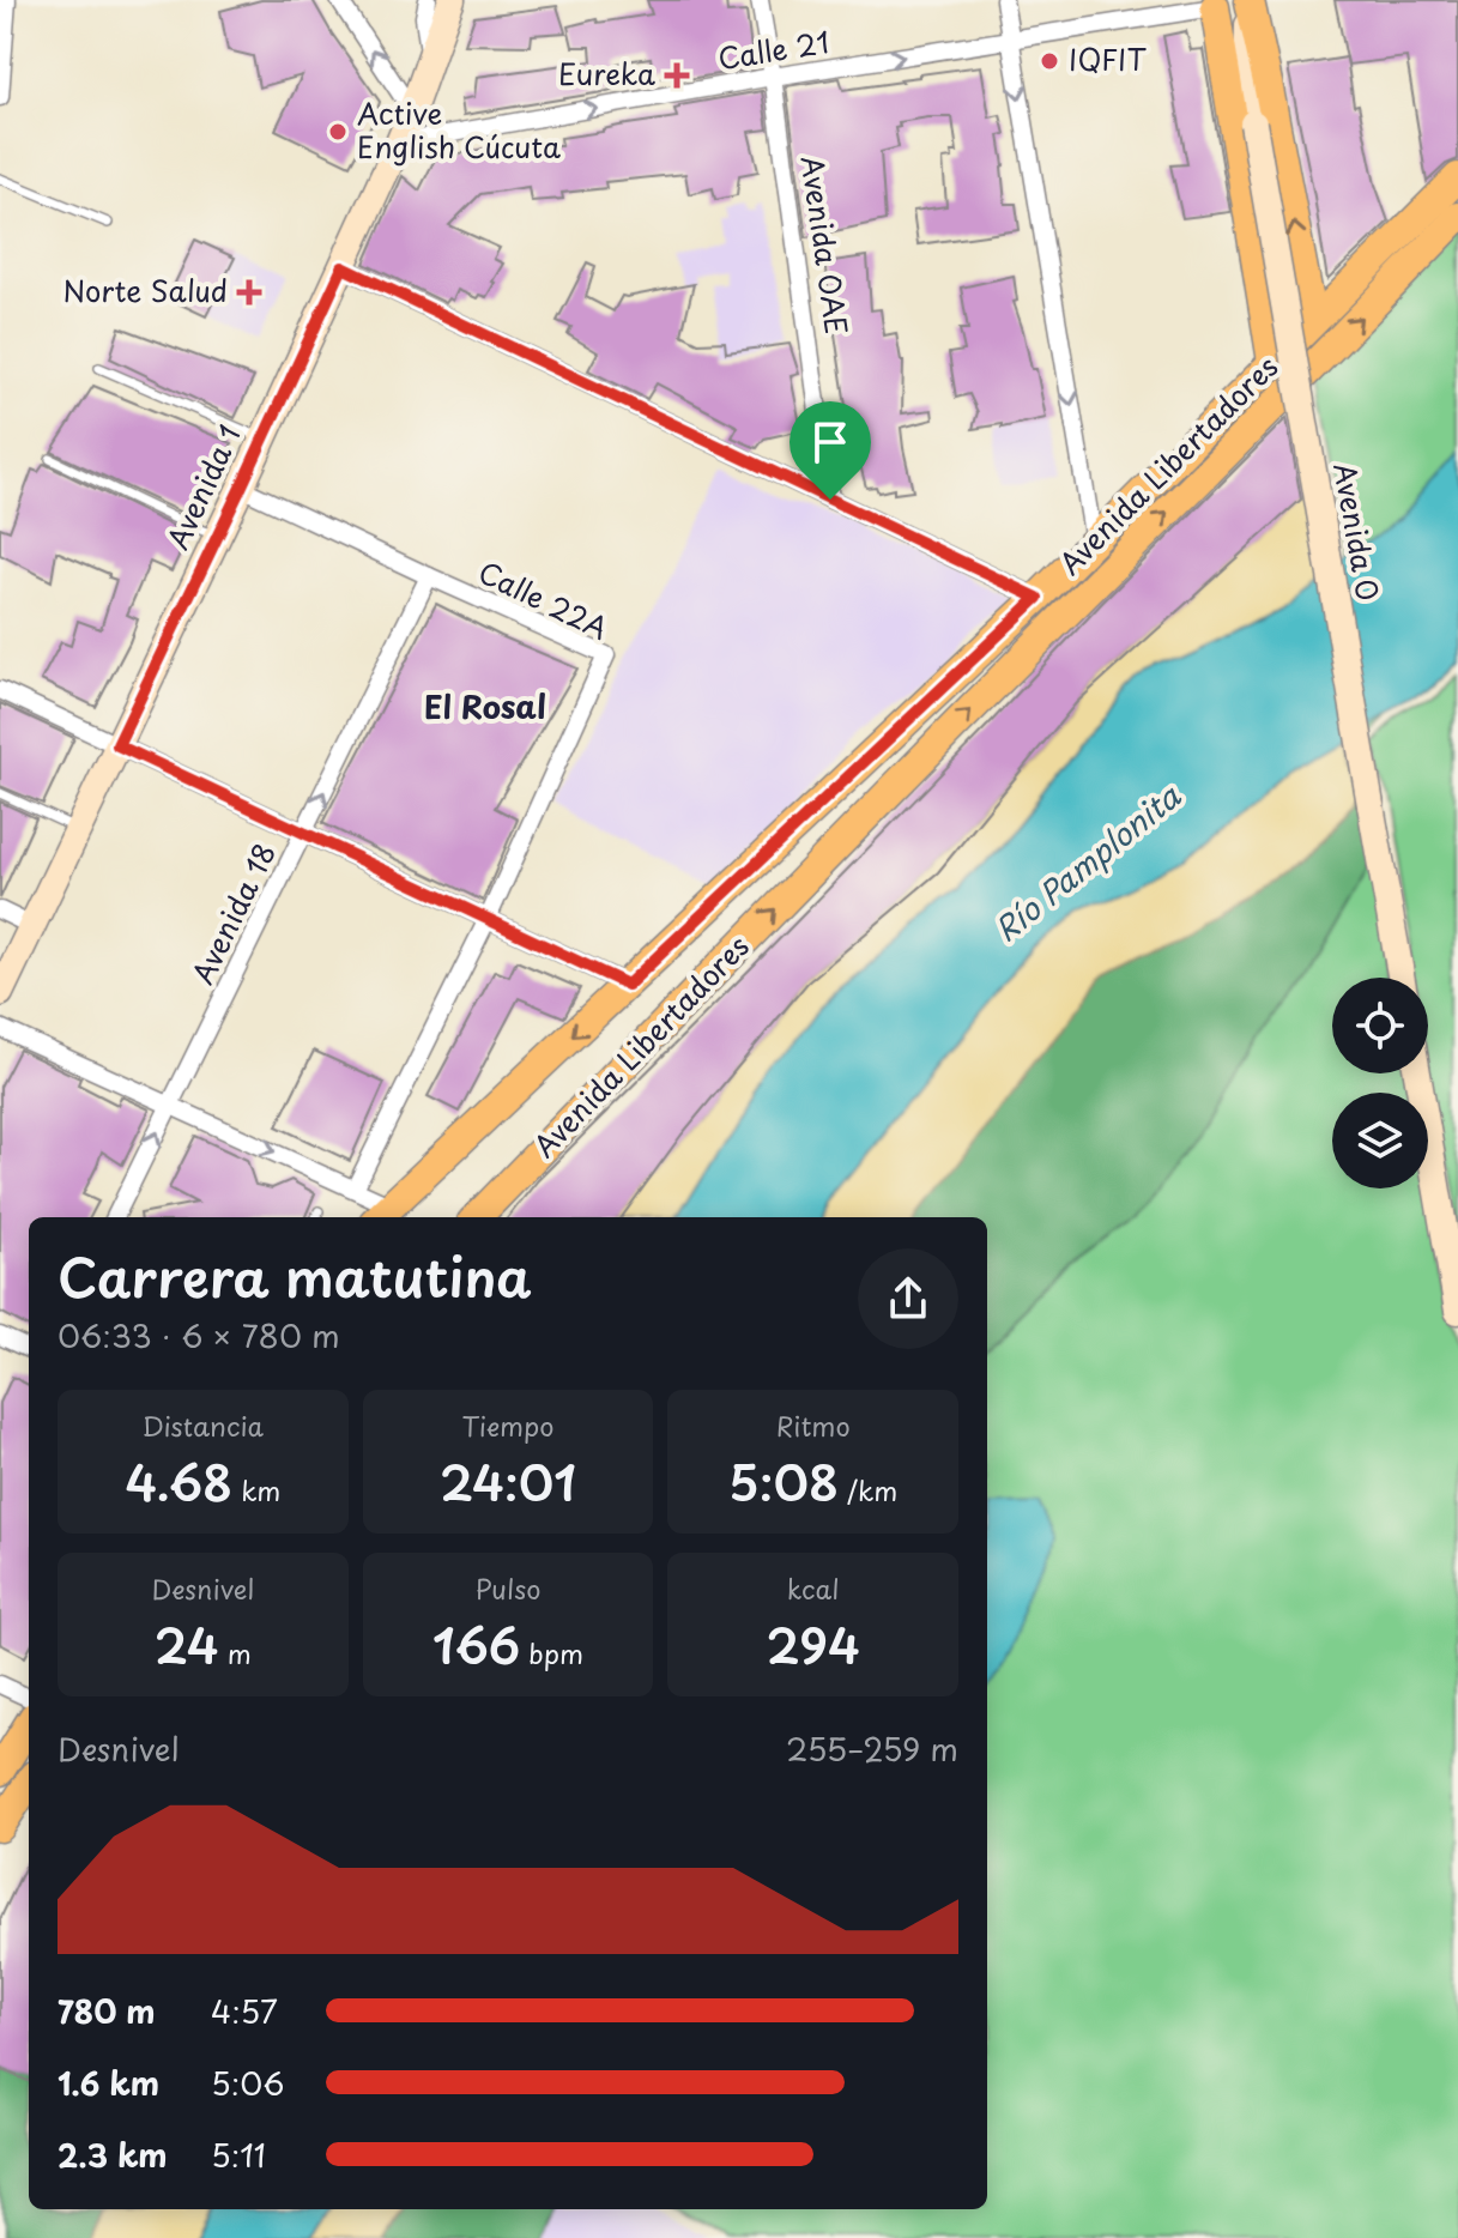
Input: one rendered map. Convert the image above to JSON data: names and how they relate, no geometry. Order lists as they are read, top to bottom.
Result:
{
  "streets": {
    "main road": ["Avenida Libertadores"],
    "street": [
      "Calle 21",
      "Avenida 0AE",
      "Avenida 1",
      "Avenida 0",
      "Calle 22A",
      "Avenida 18"
    ]
  },
  "crossings": [
    ["Calle 21", "Avenida 0AE"],
    ["Calle 21", "Avenida 1"],
    ["Calle 21", "Avenida 0"],
    ["Avenida 1", "Calle 22A"],
    ["Calle 22A", "Avenida 18"]
  ],
  "one_way": ["Calle 21", "Avenida 18"],
  "districts": ["El Rosal"],
  "water": ["Río Pamplonita"],
  "places": {
    "other": ["IQFIT", "Active English Cúcuta"],
    "health": ["Eureka", "Norte Salud"]
  },
  "page": {
    "heading": ["Carrera matutina", "06:33 · 6 × 780 m"],
    "stats": [
      ["Distancia", "4.68 km"],
      ["Tiempo", "24:01"],
      ["Ritmo", "5:08 /km"],
      ["Desnivel", "24 m"],
      ["Pulso", "166 bpm"],
      ["kcal", "294"]
    ],
    "chart": ["Desnivel", "255–259 m"],
    "list": [
      {
        "name": "780 m",
        "note": "4:57"
      },
      {
        "name": "1.6 km",
        "note": "5:06"
      },
      {
        "name": "2.3 km",
        "note": "5:11"
      }
    ]
  }
}
